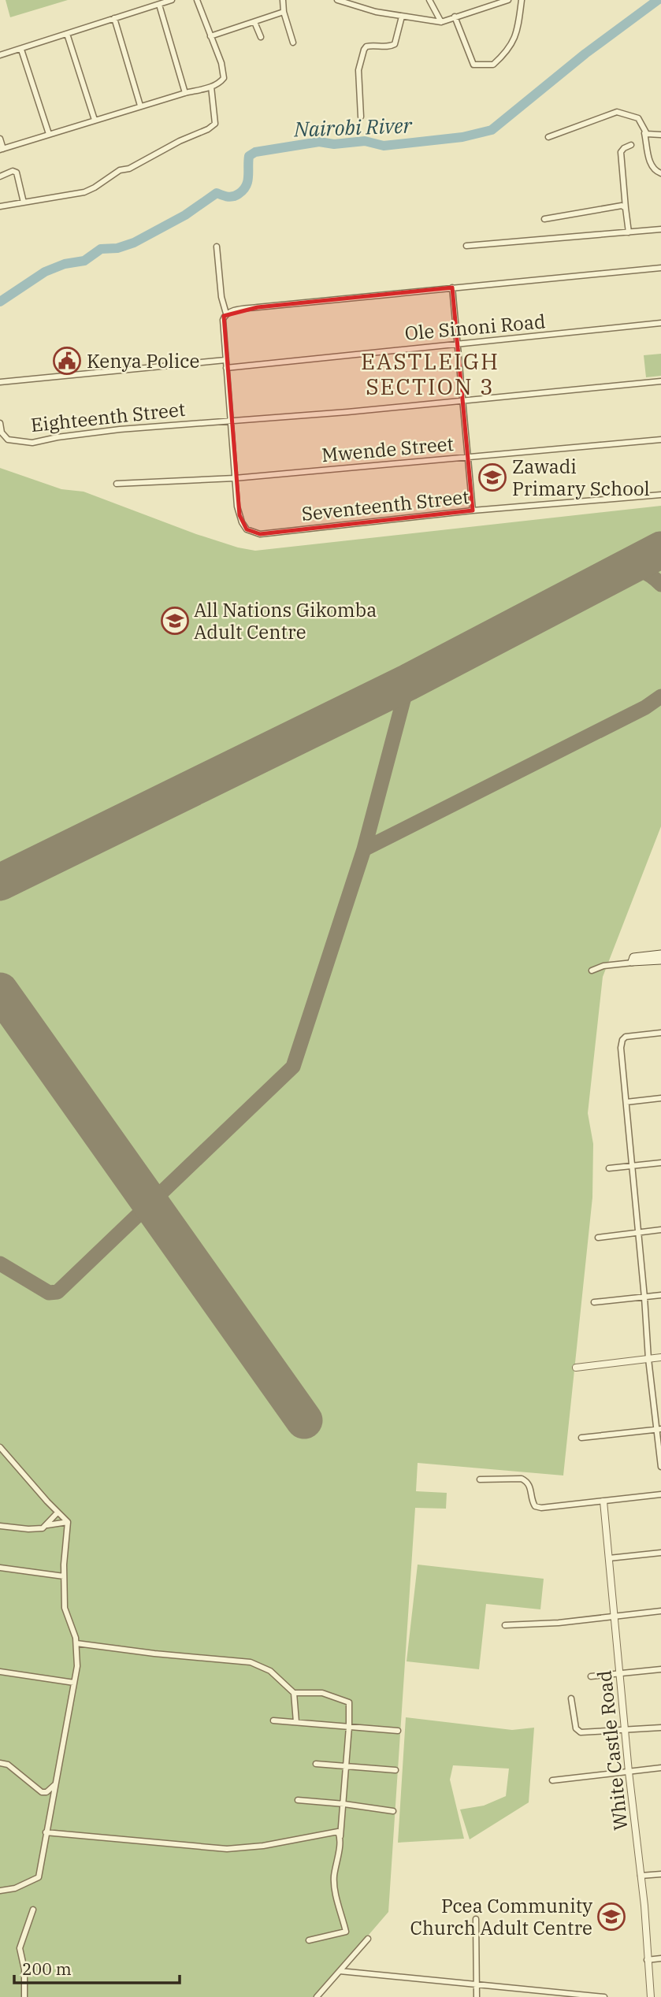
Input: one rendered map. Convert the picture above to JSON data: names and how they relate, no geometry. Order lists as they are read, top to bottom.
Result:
{
  "streets": {
    "street": [
      "Ole Sinoni Road",
      "Eighteenth Street",
      "Mwende Street",
      "Seventeenth Street",
      "White Castle Road"
    ]
  },
  "crossings": [
    ["Mwende Street", "Seventeenth Street"]
  ],
  "districts": ["EASTLEIGH SECTION 3"],
  "water": ["Nairobi River"],
  "places": {
    "public building": ["Kenya Police"],
    "school or university": ["Zawadi Primary School", "All Nations Gikomba Adult Centre", "Pcea Community Church Adult Centre"]
  },
  "scale_bar": "200 m"
}
